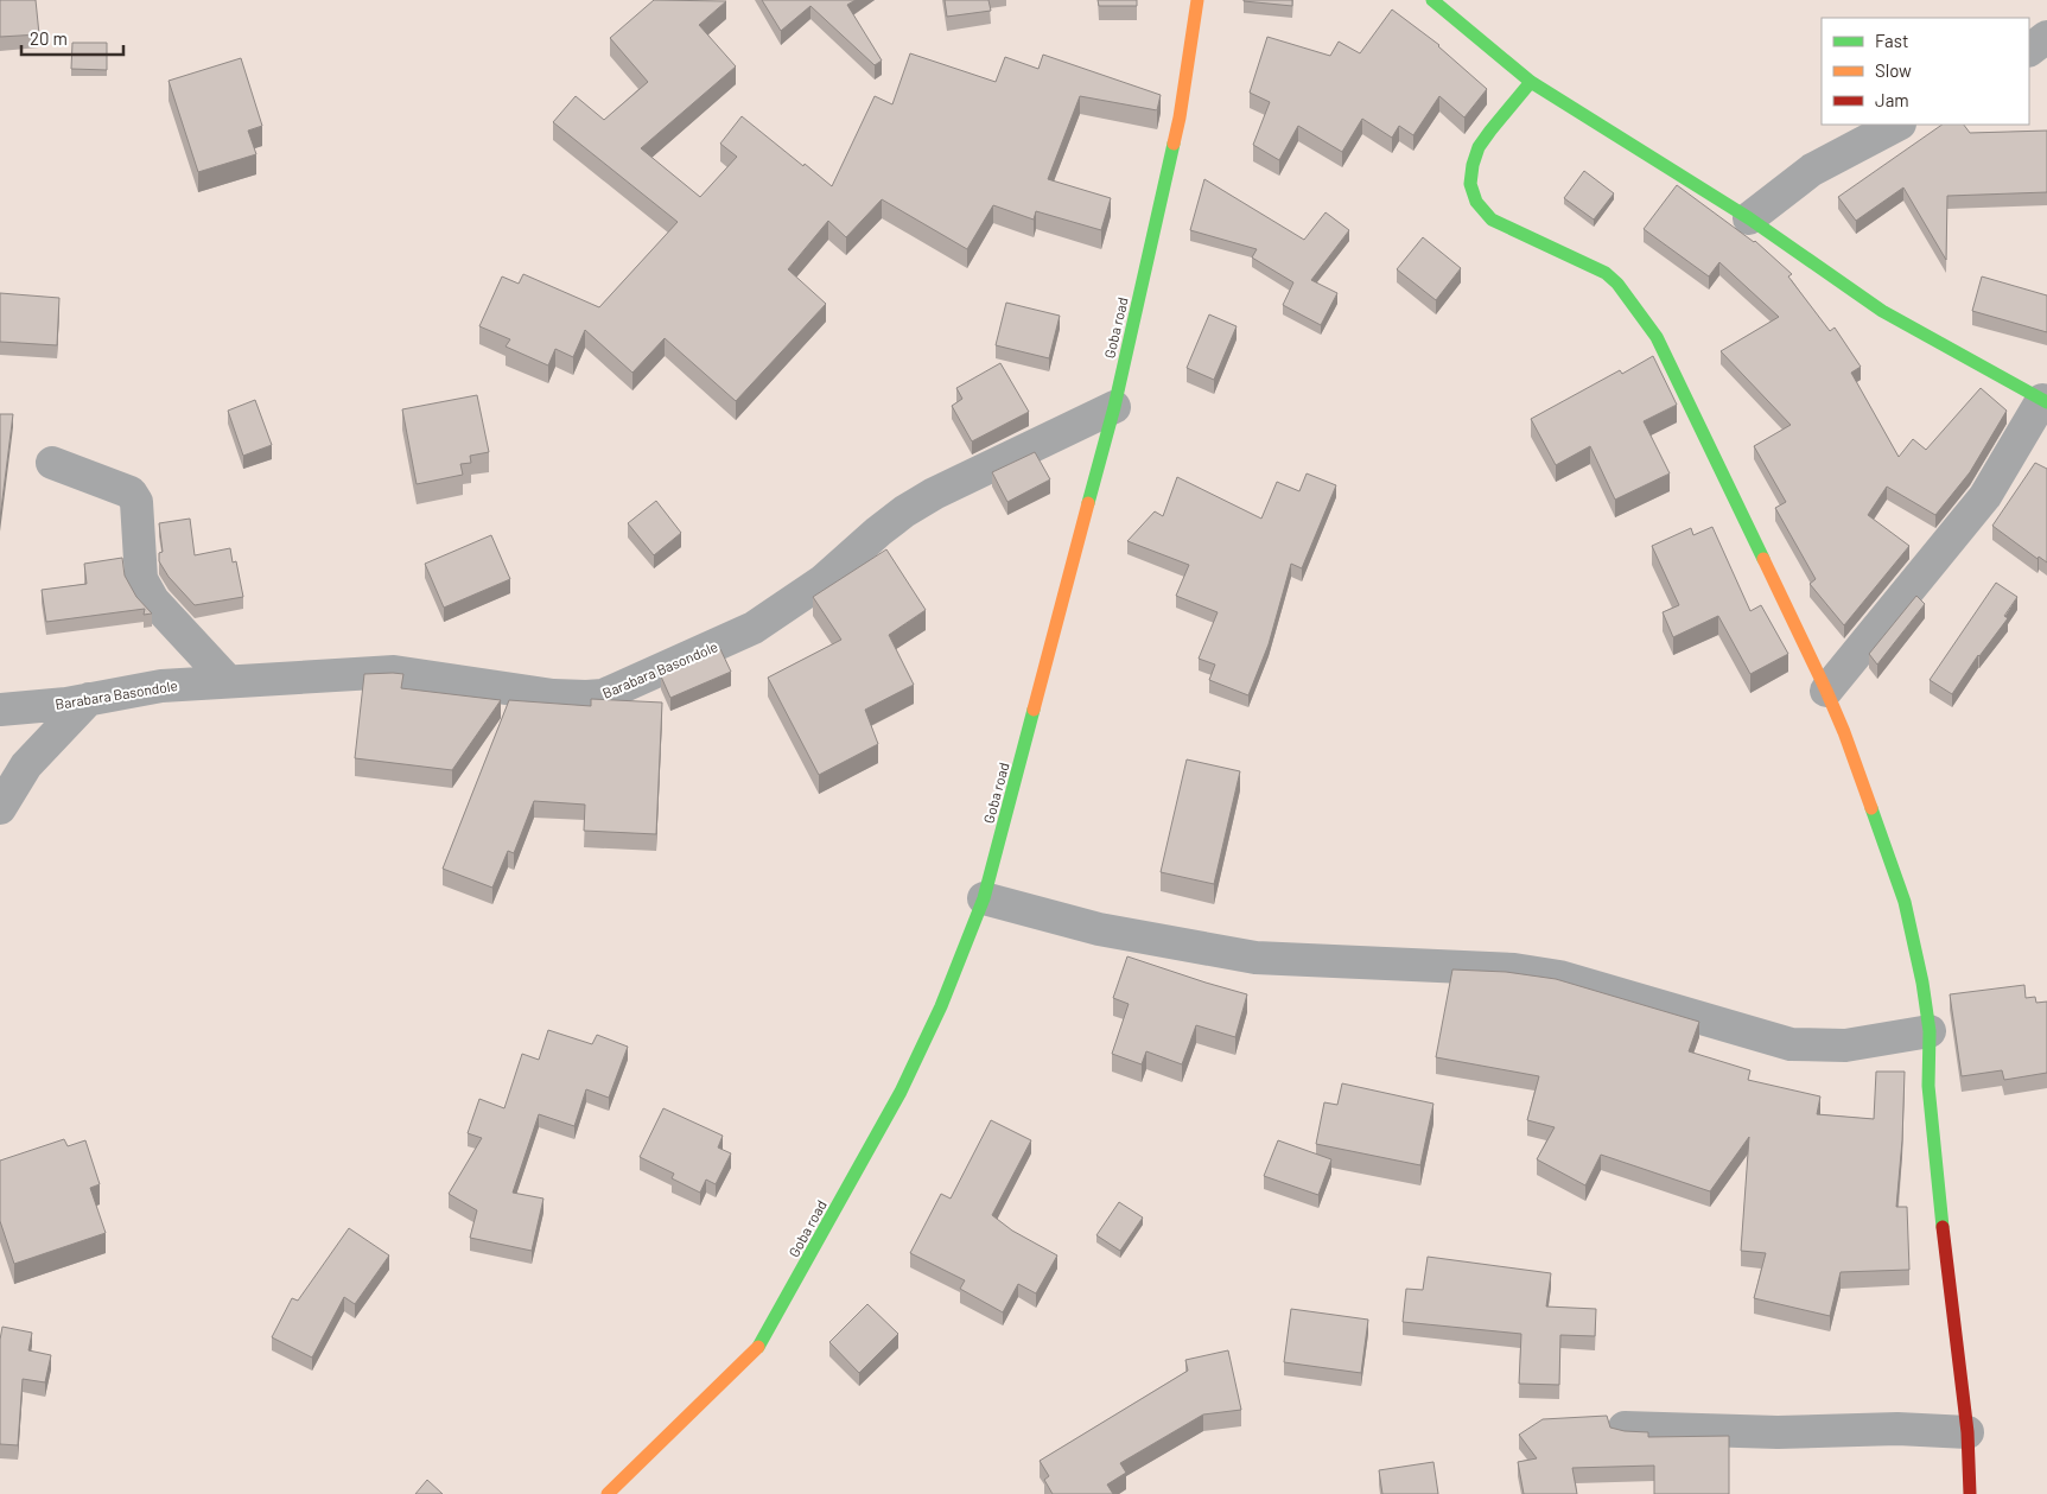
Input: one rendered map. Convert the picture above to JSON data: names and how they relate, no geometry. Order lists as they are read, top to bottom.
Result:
{
  "streets": {
    "street": ["Goba road", "Barabara Basondole"]
  },
  "crossings": [
    ["Goba road", "Barabara Basondole"]
  ],
  "legend": ["Fast", "Slow", "Jam"],
  "scale_bar": "20 m"
}
